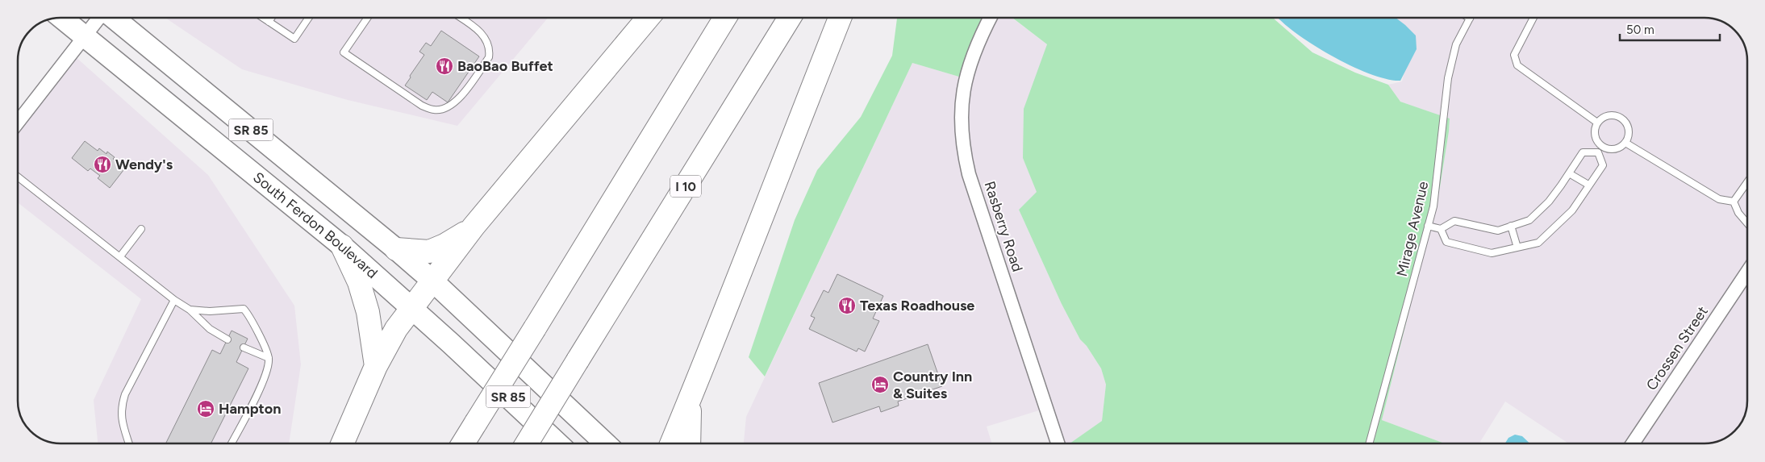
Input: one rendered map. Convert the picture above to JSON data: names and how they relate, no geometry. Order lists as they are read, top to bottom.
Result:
{
  "streets": {
    "highway": ["SR 85", "I 10", "South Ferdon Boulevard"],
    "street": ["Rasberry Road", "Crossen Street"],
    "lane": ["Mirage Avenue"]
  },
  "places": {
    "restaurant": ["BaoBao Buffet", "Wendy's", "Texas Roadhouse"],
    "hotel": ["Country Inn & Suites", "Hampton"]
  },
  "scale_bar": "50 m"
}
